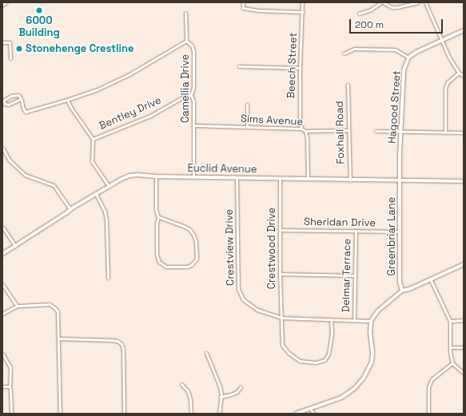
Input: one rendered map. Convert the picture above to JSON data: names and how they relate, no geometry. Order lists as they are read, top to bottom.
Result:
{
  "streets": {
    "street": [
      "Beech Street",
      "Camellia Drive",
      "Hagood Street",
      "Bentley Drive",
      "Sims Avenue",
      "Foxhall Road",
      "Euclid Avenue",
      "Sheridan Drive",
      "Greenbriar Lane",
      "Crestview Drive",
      "Crestwood Drive",
      "Delmar Terrace"
    ]
  },
  "crossings": [
    ["Beech Street", "Sims Avenue"],
    ["Camellia Drive", "Bentley Drive"],
    ["Camellia Drive", "Sims Avenue"],
    ["Camellia Drive", "Euclid Avenue"],
    ["Hagood Street", "Euclid Avenue"],
    ["Hagood Street", "Greenbriar Lane"],
    ["Sims Avenue", "Foxhall Road"],
    ["Foxhall Road", "Euclid Avenue"],
    ["Euclid Avenue", "Greenbriar Lane"],
    ["Euclid Avenue", "Crestview Drive"],
    ["Euclid Avenue", "Crestwood Drive"],
    ["Sheridan Drive", "Greenbriar Lane"],
    ["Sheridan Drive", "Crestwood Drive"],
    ["Sheridan Drive", "Delmar Terrace"],
    ["Crestview Drive", "Crestwood Drive"],
    ["Crestview Drive", "Delmar Terrace"]
  ],
  "places": ["6000 Building", "Stonehenge Crestline"],
  "scale_bar": "200 m"
}
